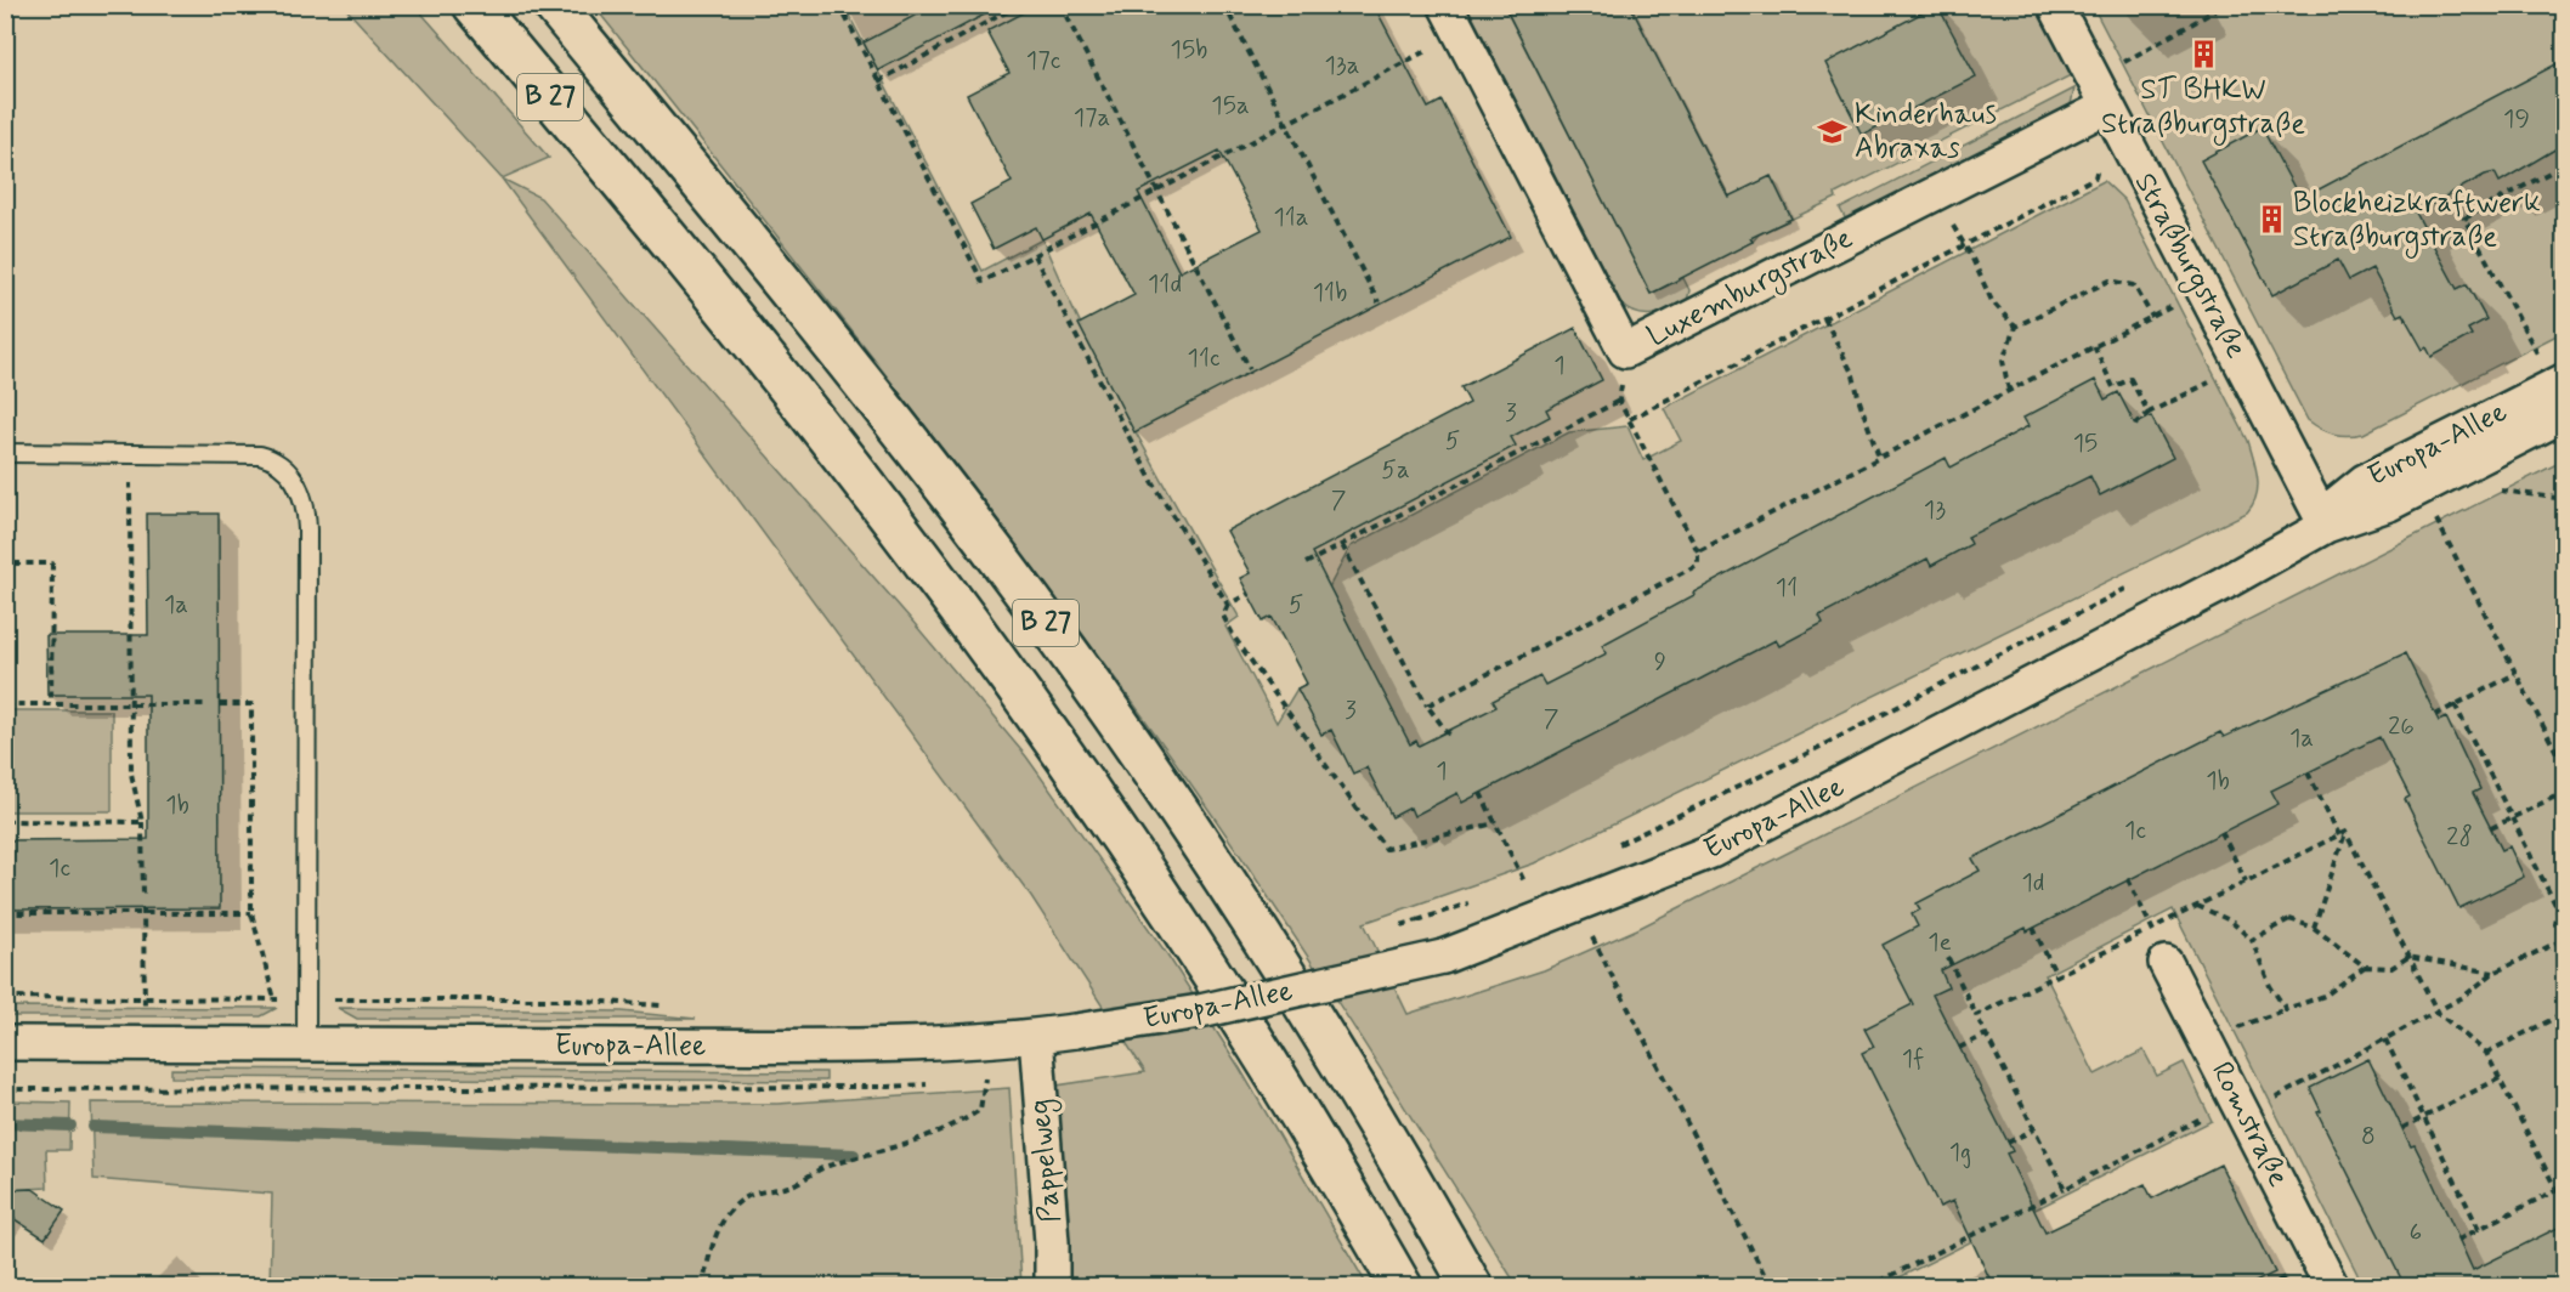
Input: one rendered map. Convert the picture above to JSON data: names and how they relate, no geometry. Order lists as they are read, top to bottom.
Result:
{
  "streets": {
    "highway": ["B 27"],
    "street": [
      "Straßburgstraße",
      "Luxemburgstraße",
      "Europa-Allee",
      "Romstraße",
      "Pappelweg"
    ]
  },
  "crossings": [
    ["Straßburgstraße", "Luxemburgstraße"],
    ["Straßburgstraße", "Europa-Allee"],
    ["Europa-Allee", "Pappelweg"]
  ],
  "places": {
    "building": ["ST BHKW Straßburgstraße", "Blockheizkraftwerk Straßburgstraße"],
    "school or university": ["Kinderhaus Abraxas"]
  },
  "house_numbers": [
    "15b",
    "17c",
    "13a",
    "15a",
    "17a",
    "19",
    "11a",
    "11d",
    "11b",
    "11c",
    "1",
    "3",
    "5",
    "15",
    "5a",
    "7",
    "13",
    "11",
    "1a",
    "5",
    "9",
    "3",
    "7",
    "26",
    "1a",
    "1",
    "1b",
    "1b",
    "1c",
    "28",
    "1c",
    "1d",
    "1e",
    "1f",
    "8",
    "1g",
    "6"
  ]
}
